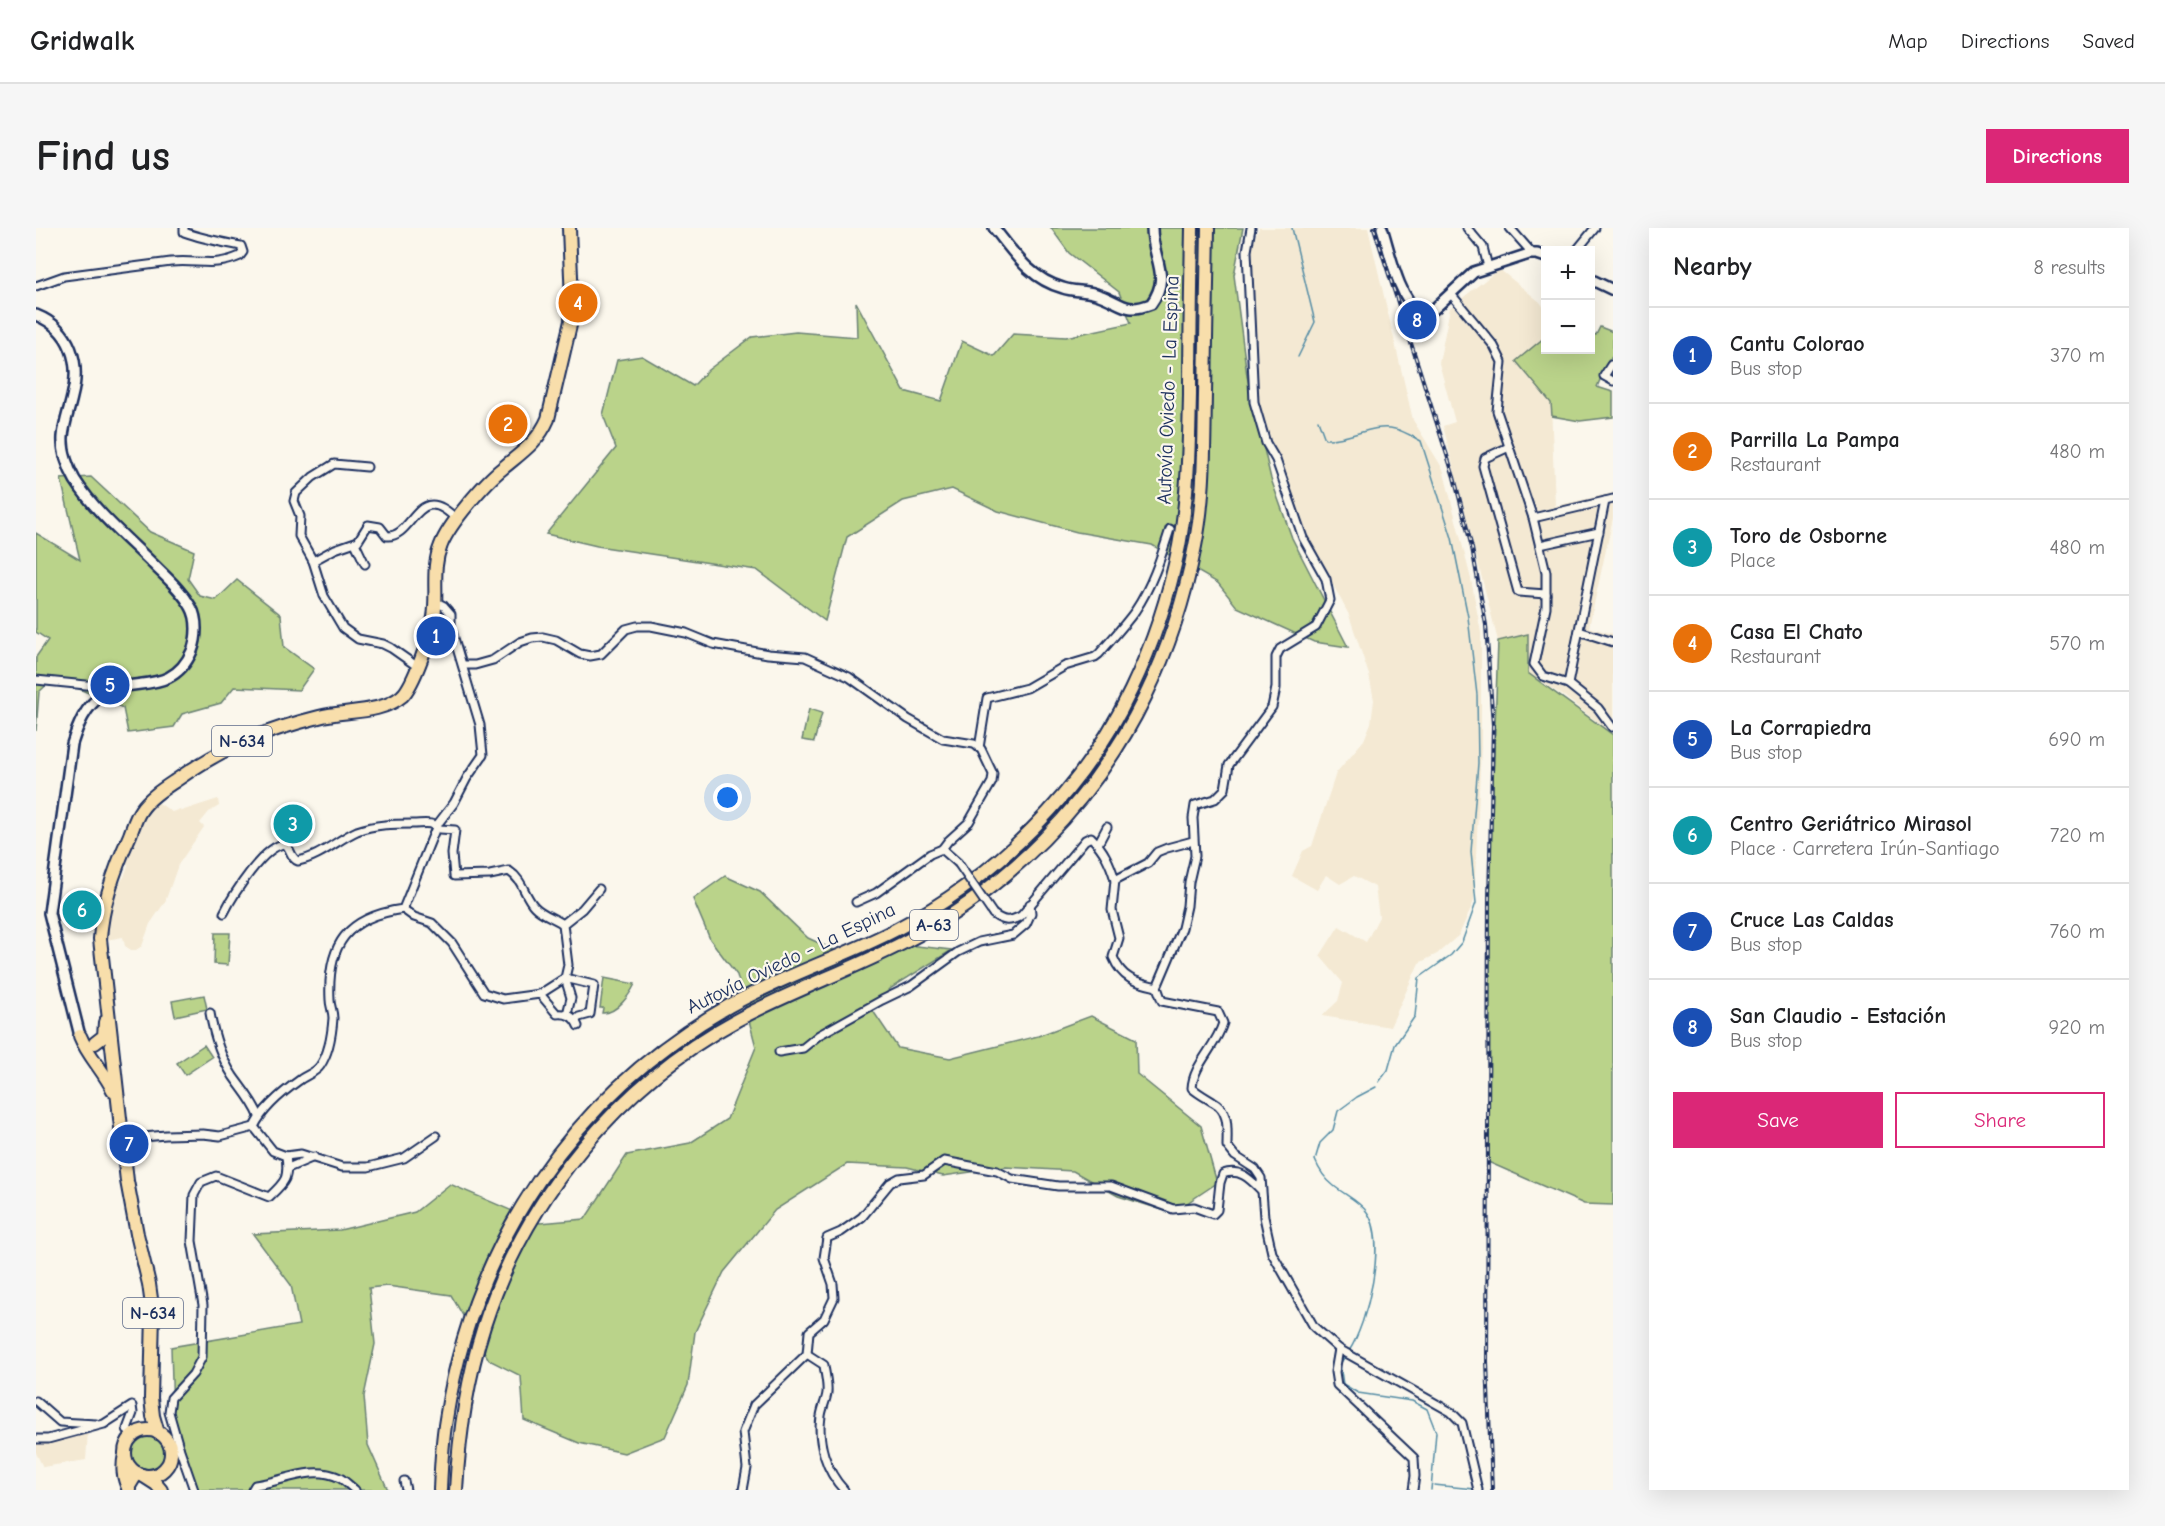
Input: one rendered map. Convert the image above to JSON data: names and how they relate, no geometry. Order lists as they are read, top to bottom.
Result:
{
  "streets": {
    "highway": ["Autovía Oviedo - La Espina", "N-634", "A-63"]
  },
  "page": {
    "header": "Gridwalk",
    "nav": ["Map", "Directions", "Saved"],
    "buttons": [
      "Directions",
      ["Save", "Share"]
    ],
    "title": "Find us",
    "heading": ["Nearby", "8 results"],
    "map_buttons": ["+", "−"],
    "pins": [
      "4",
      "8",
      "2",
      "1",
      "5",
      "3",
      "6",
      "7"
    ],
    "list": [
      {
        "mark": "1",
        "name": "Cantu Colorao",
        "note": "Bus stop",
        "value": "370 m"
      },
      {
        "mark": "2",
        "name": "Parrilla La Pampa",
        "note": "Restaurant",
        "value": "480 m"
      },
      {
        "mark": "3",
        "name": "Toro de Osborne",
        "note": "Place",
        "value": "480 m"
      },
      {
        "mark": "4",
        "name": "Casa El Chato",
        "note": "Restaurant",
        "value": "570 m"
      },
      {
        "mark": "5",
        "name": "La Corrapiedra",
        "note": "Bus stop",
        "value": "690 m"
      },
      {
        "mark": "6",
        "name": "Centro Geriátrico Mirasol",
        "note": "Place · Carretera Irún-Santiago",
        "value": "720 m"
      },
      {
        "mark": "7",
        "name": "Cruce Las Caldas",
        "note": "Bus stop",
        "value": "760 m"
      },
      {
        "mark": "8",
        "name": "San Claudio - Estación",
        "note": "Bus stop",
        "value": "920 m"
      }
    ]
  }
}
